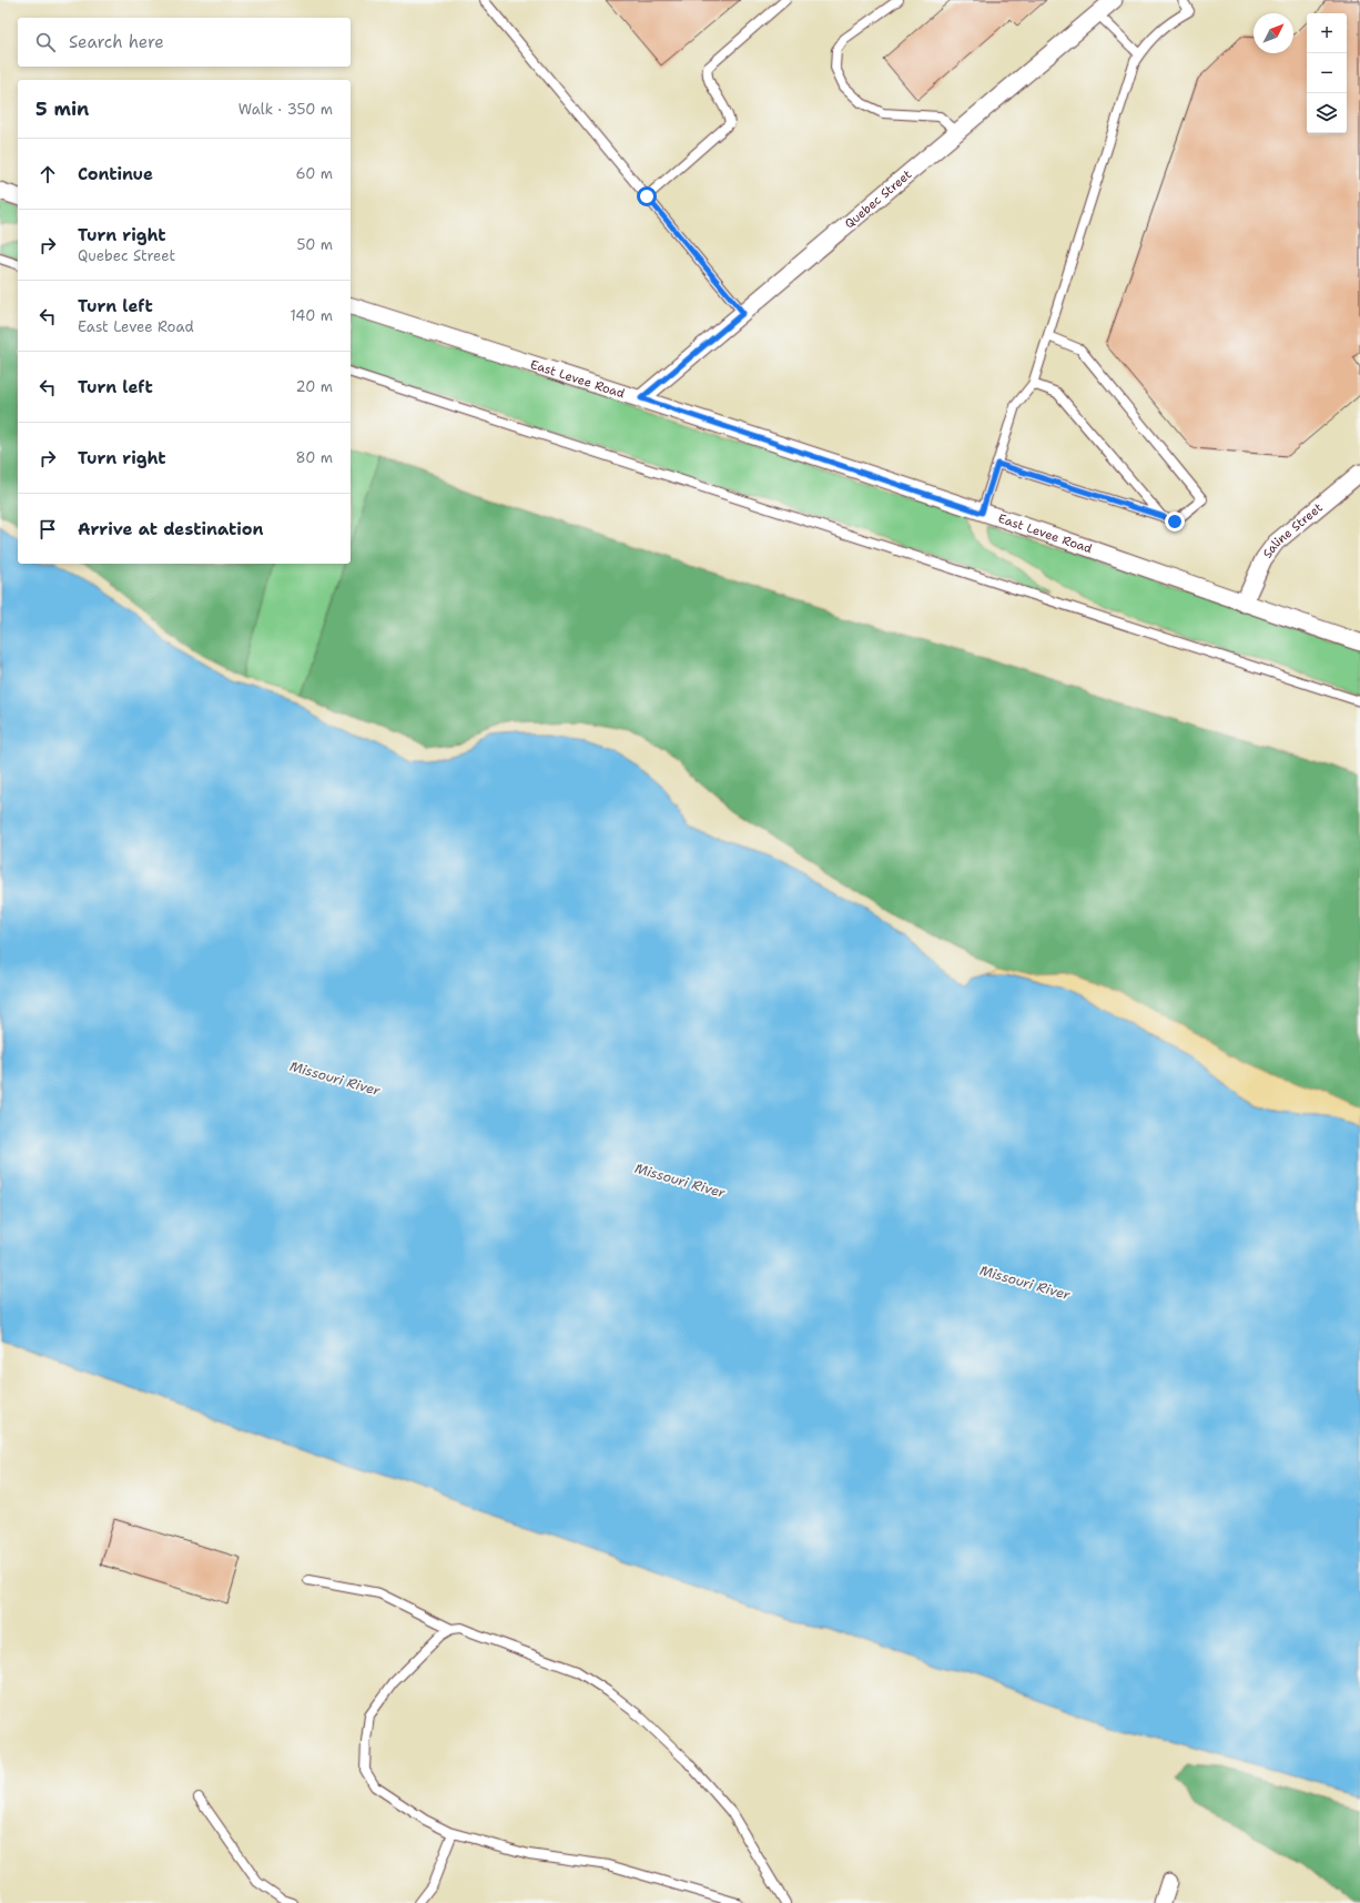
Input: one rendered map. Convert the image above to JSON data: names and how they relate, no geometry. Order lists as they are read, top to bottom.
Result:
{
  "streets": {
    "street": ["Quebec Street", "East Levee Road", "Saline Street"]
  },
  "crossings": [
    ["Quebec Street", "East Levee Road"],
    ["East Levee Road", "Saline Street"]
  ],
  "water": ["Missouri River"],
  "north": "top right",
  "page": {
    "map_buttons": ["+", "−"],
    "search": "Search here",
    "heading": ["5 min", "Walk · 350 m"],
    "list": [
      ["Continue", "60 m"],
      ["Turn right", "Quebec Street", "50 m"],
      ["Turn left", "East Levee Road", "140 m"],
      ["Turn left", "20 m"],
      ["Turn right", "80 m"],
      "Arrive at destination"
    ]
  }
}
